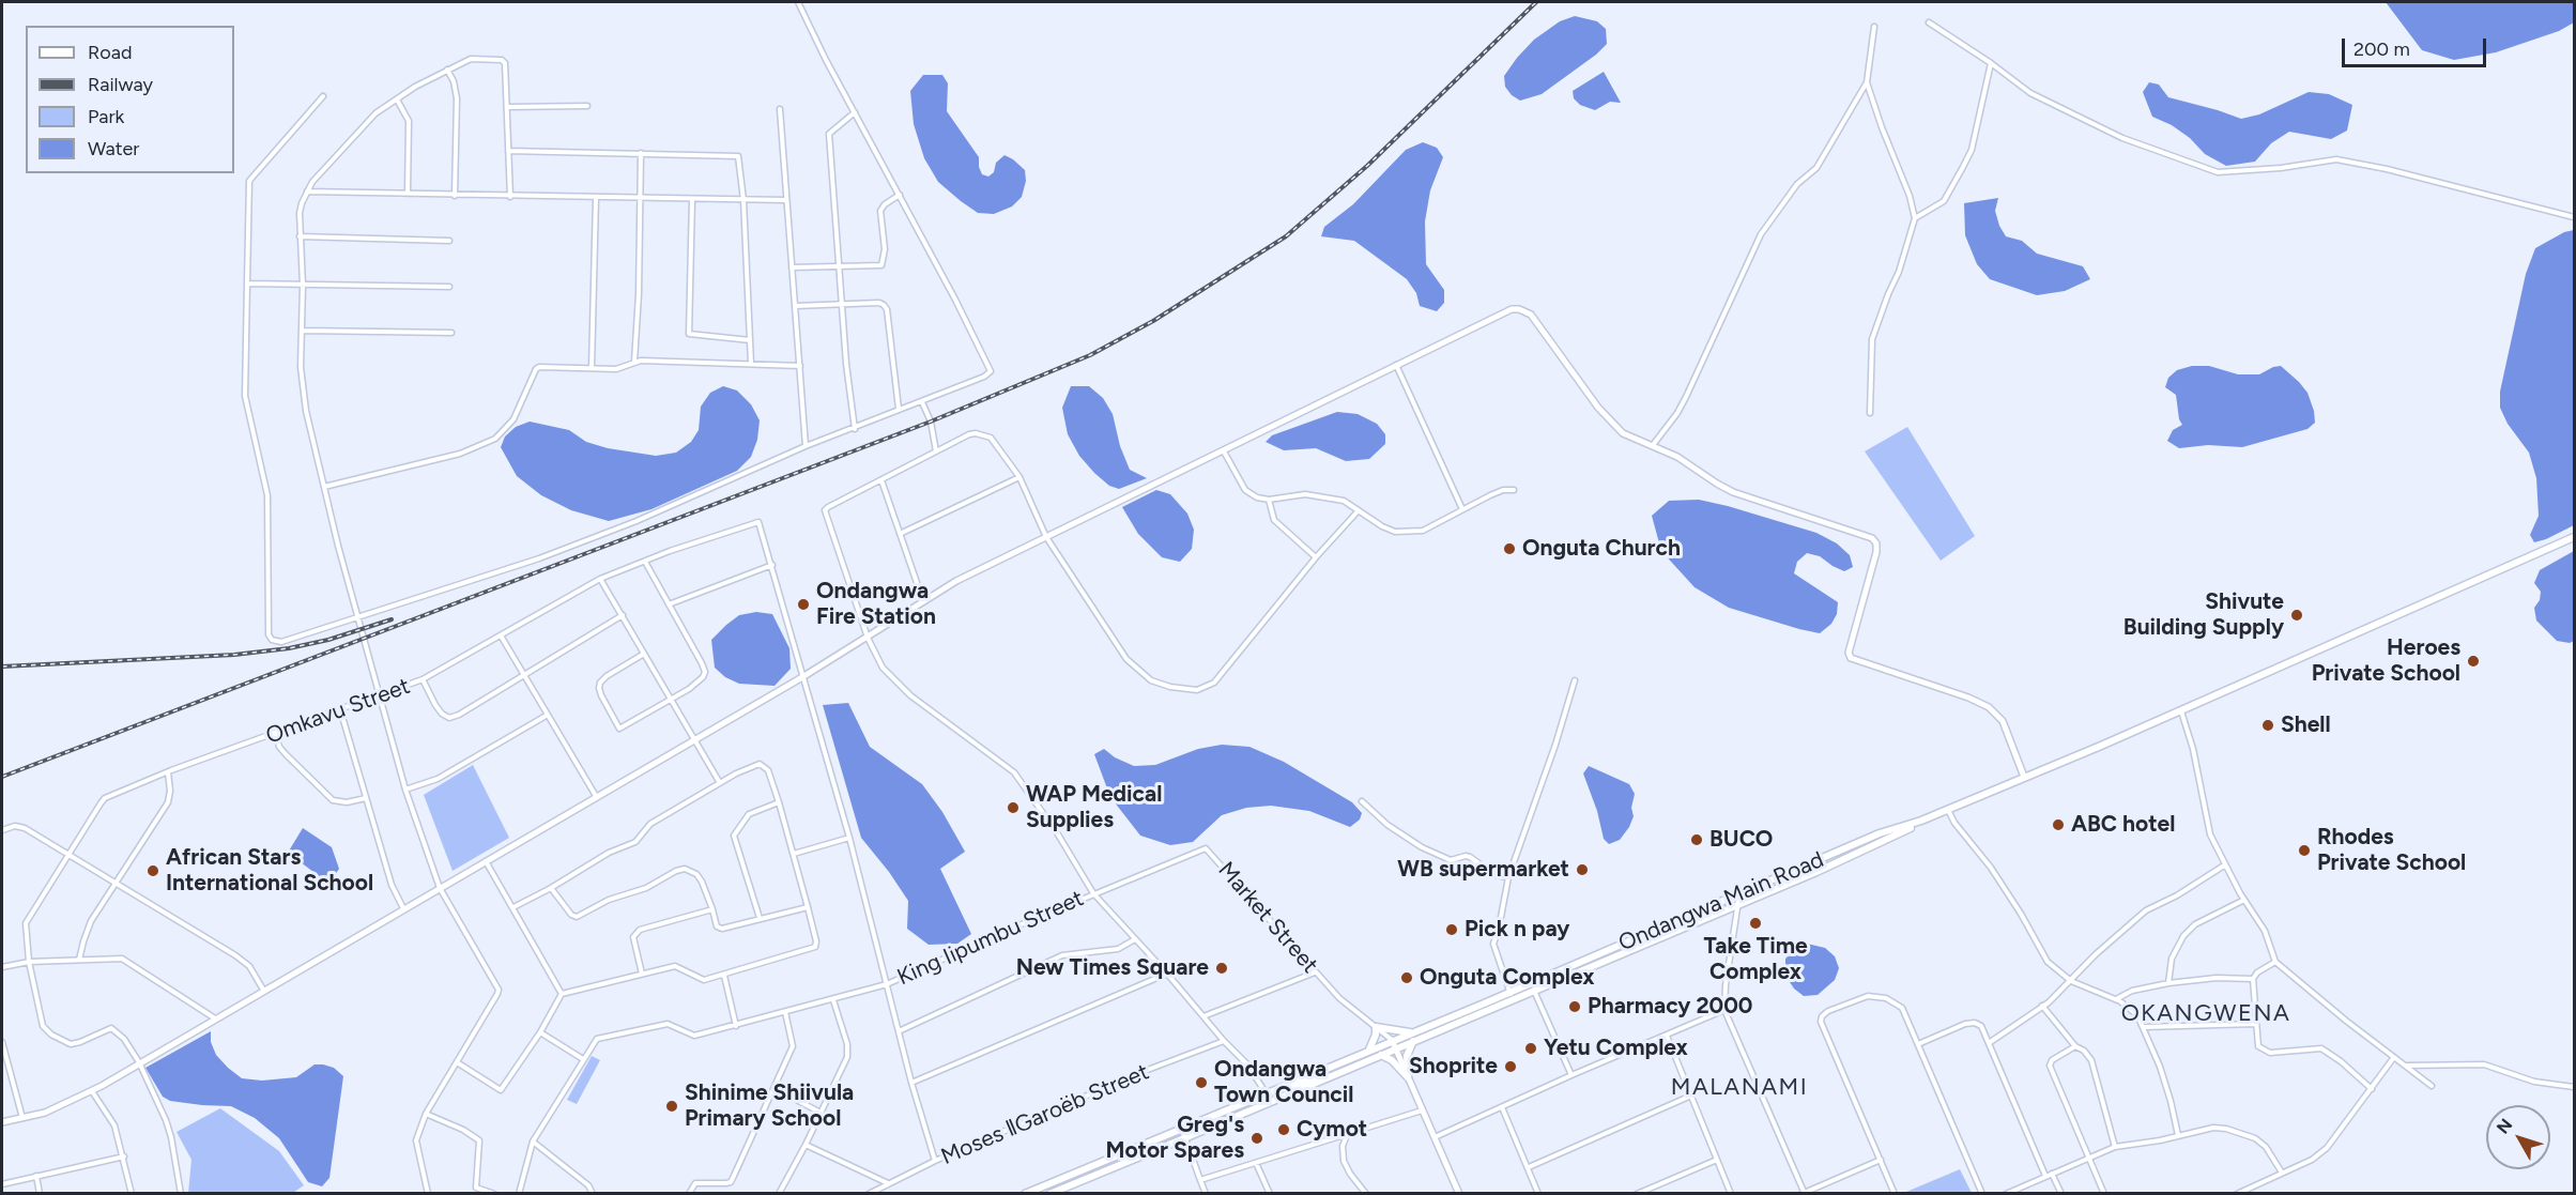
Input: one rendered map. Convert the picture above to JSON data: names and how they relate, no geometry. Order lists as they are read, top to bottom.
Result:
{
  "streets": {
    "main road": ["Ondangwa Main Road"],
    "street": [
      "Omkavu Street",
      "Market Street",
      "King Iipumbu Street",
      "Moses ǁGaroëb Street"
    ]
  },
  "crossings": [
    ["Omkavu Street", "King Iipumbu Street"],
    ["Omkavu Street", "Moses ǁGaroëb Street"],
    ["Ondangwa Main Road", "Market Street"],
    ["Market Street", "King Iipumbu Street"]
  ],
  "districts": ["OKANGWENA", "MALANAMI"],
  "places": [
    "Onguta Church",
    "Ondangwa Fire Station",
    "Shivute Building Supply",
    "Heroes Private School",
    "Shell",
    "WAP Medical Supplies",
    "ABC hotel",
    "BUCO",
    "Rhodes Private School",
    "WB supermarket",
    "African Stars International School",
    "Take Time Complex",
    "Pick n pay",
    "New Times Square",
    "Onguta Complex",
    "Pharmacy 2000",
    "Yetu Complex",
    "Shoprite",
    "Ondangwa Town Council",
    "Shinime Shiivula Primary School",
    "Cymot",
    "Greg's Motor Spares"
  ],
  "legend": [
    "Road",
    "Railway",
    "Park",
    "Water"
  ],
  "scale_bar": "200 m",
  "north": "top left"
}
